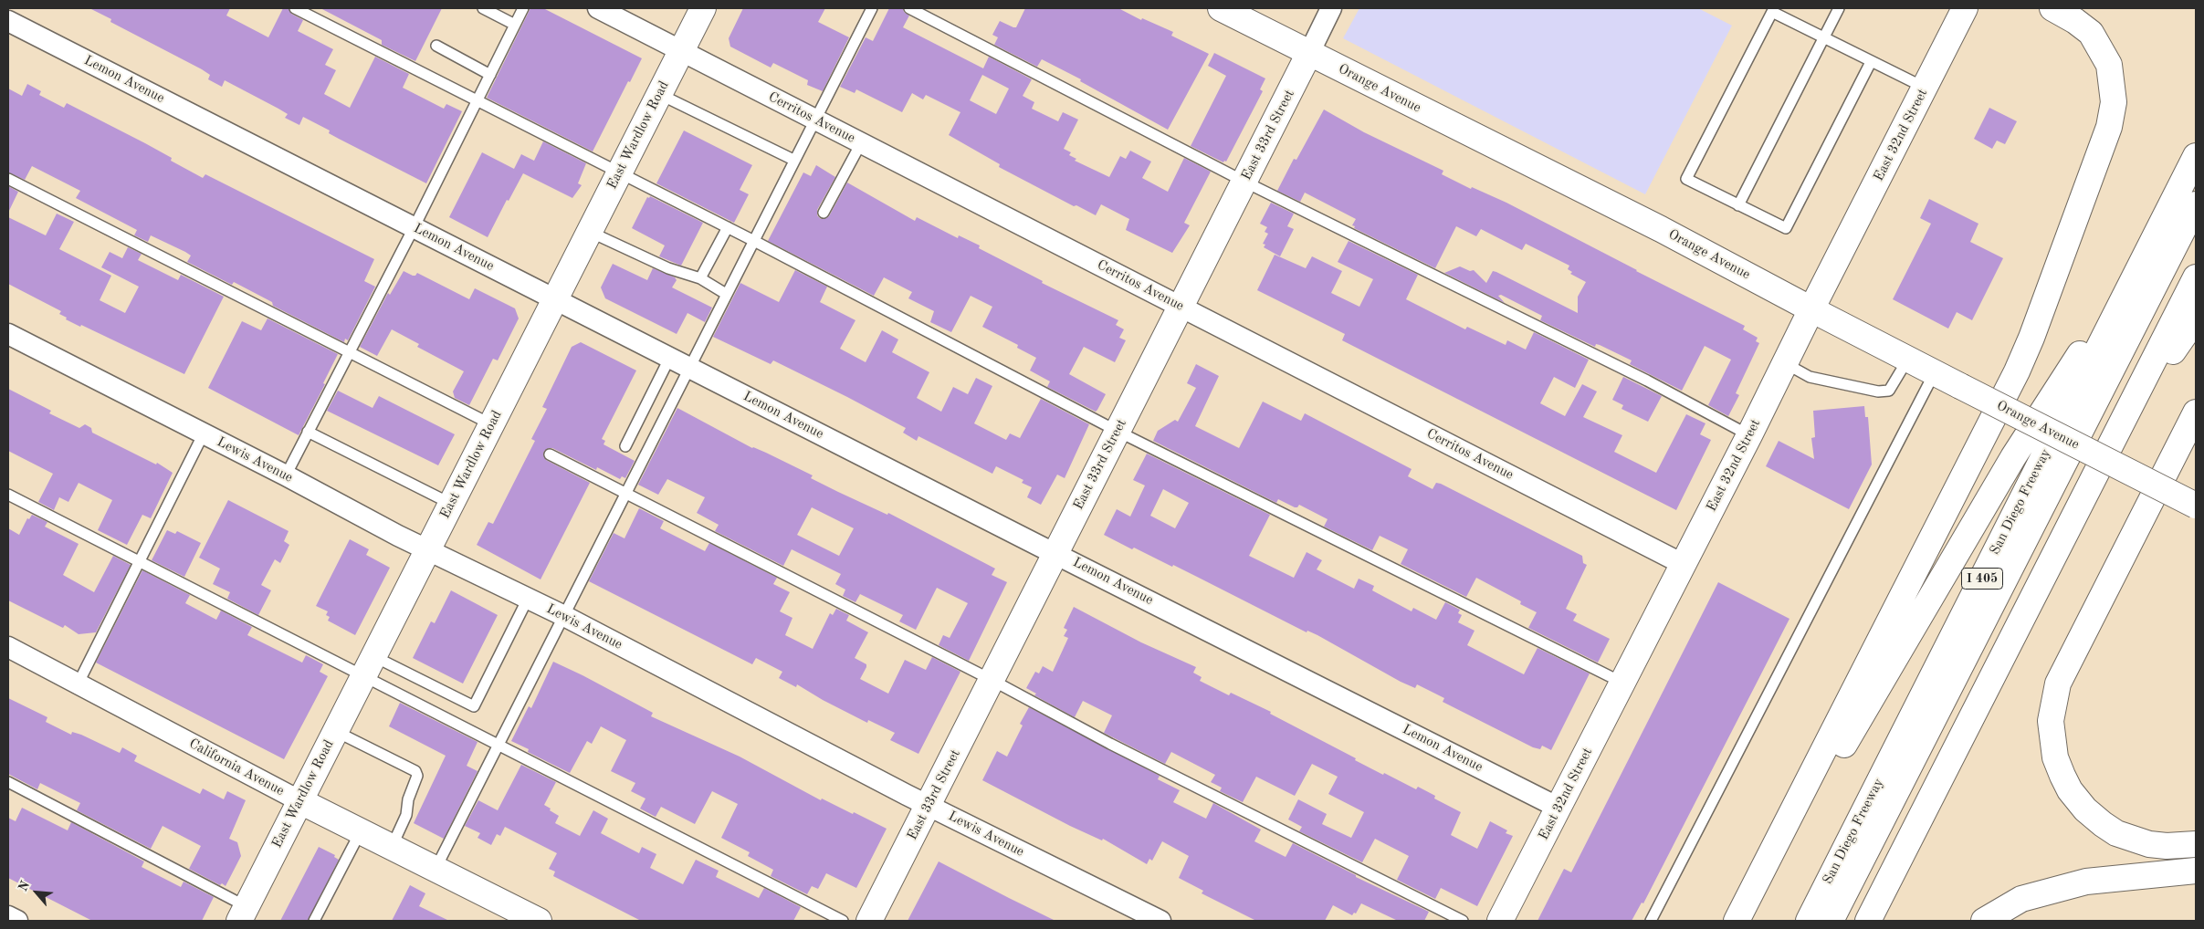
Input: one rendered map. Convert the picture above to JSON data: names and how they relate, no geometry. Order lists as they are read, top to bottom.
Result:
{
  "streets": {
    "main road": [
      "Orange Avenue",
      "East Wardlow Road",
      "East 33rd Street",
      "East 32nd Street",
      "San Diego Freeway",
      "I 405",
      "California Avenue"
    ],
    "street": ["Lemon Avenue", "Cerritos Avenue", "Lewis Avenue"]
  },
  "crossings": [
    ["Lemon Avenue", "East Wardlow Road"],
    ["Lemon Avenue", "East 33rd Street"],
    ["Lemon Avenue", "East 32nd Street"],
    ["Orange Avenue", "East 33rd Street"],
    ["Orange Avenue", "East 32nd Street"],
    ["Cerritos Avenue", "East Wardlow Road"],
    ["Cerritos Avenue", "East 33rd Street"],
    ["Cerritos Avenue", "East 32nd Street"],
    ["East Wardlow Road", "Lewis Avenue"],
    ["East Wardlow Road", "California Avenue"],
    ["East 33rd Street", "Lewis Avenue"]
  ],
  "north": "top left"
}
